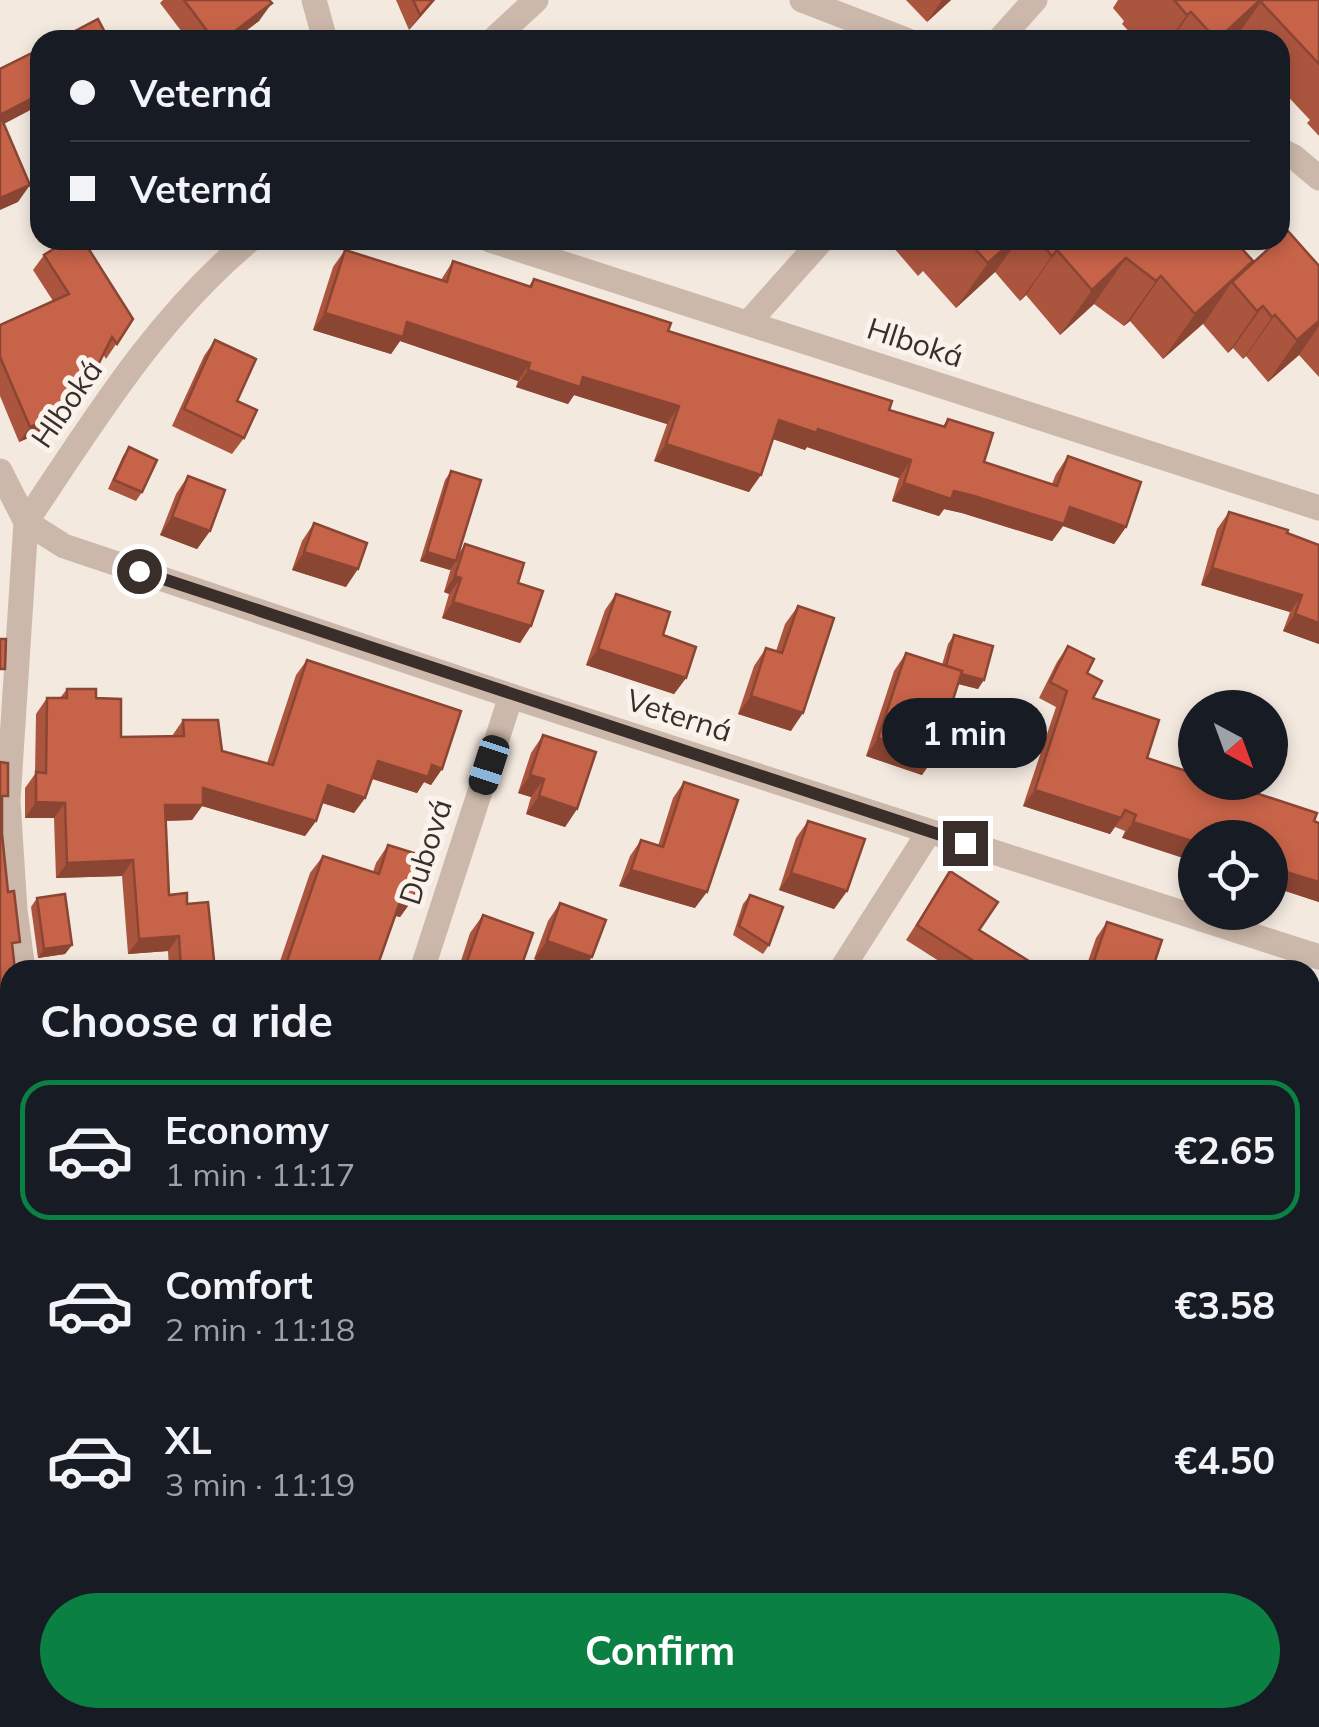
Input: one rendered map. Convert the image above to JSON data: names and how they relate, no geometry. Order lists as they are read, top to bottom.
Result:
{
  "streets": {
    "street": ["Hlboká", "Veterná", "Dubová"]
  },
  "crossings": [
    ["Hlboká", "Veterná"],
    ["Veterná", "Dubová"]
  ],
  "north": "bottom right",
  "page": {
    "banner": ["Veterná", "Veterná"],
    "bubble": "1 min",
    "heading": "Choose a ride",
    "list": [
      {
        "name": "Economy",
        "note": "1 min · 11:17",
        "value": "€2.65"
      },
      {
        "name": "Comfort",
        "note": "2 min · 11:18",
        "value": "€3.58"
      },
      {
        "name": "XL",
        "note": "3 min · 11:19",
        "value": "€4.50"
      }
    ],
    "buttons": "Confirm"
  }
}
